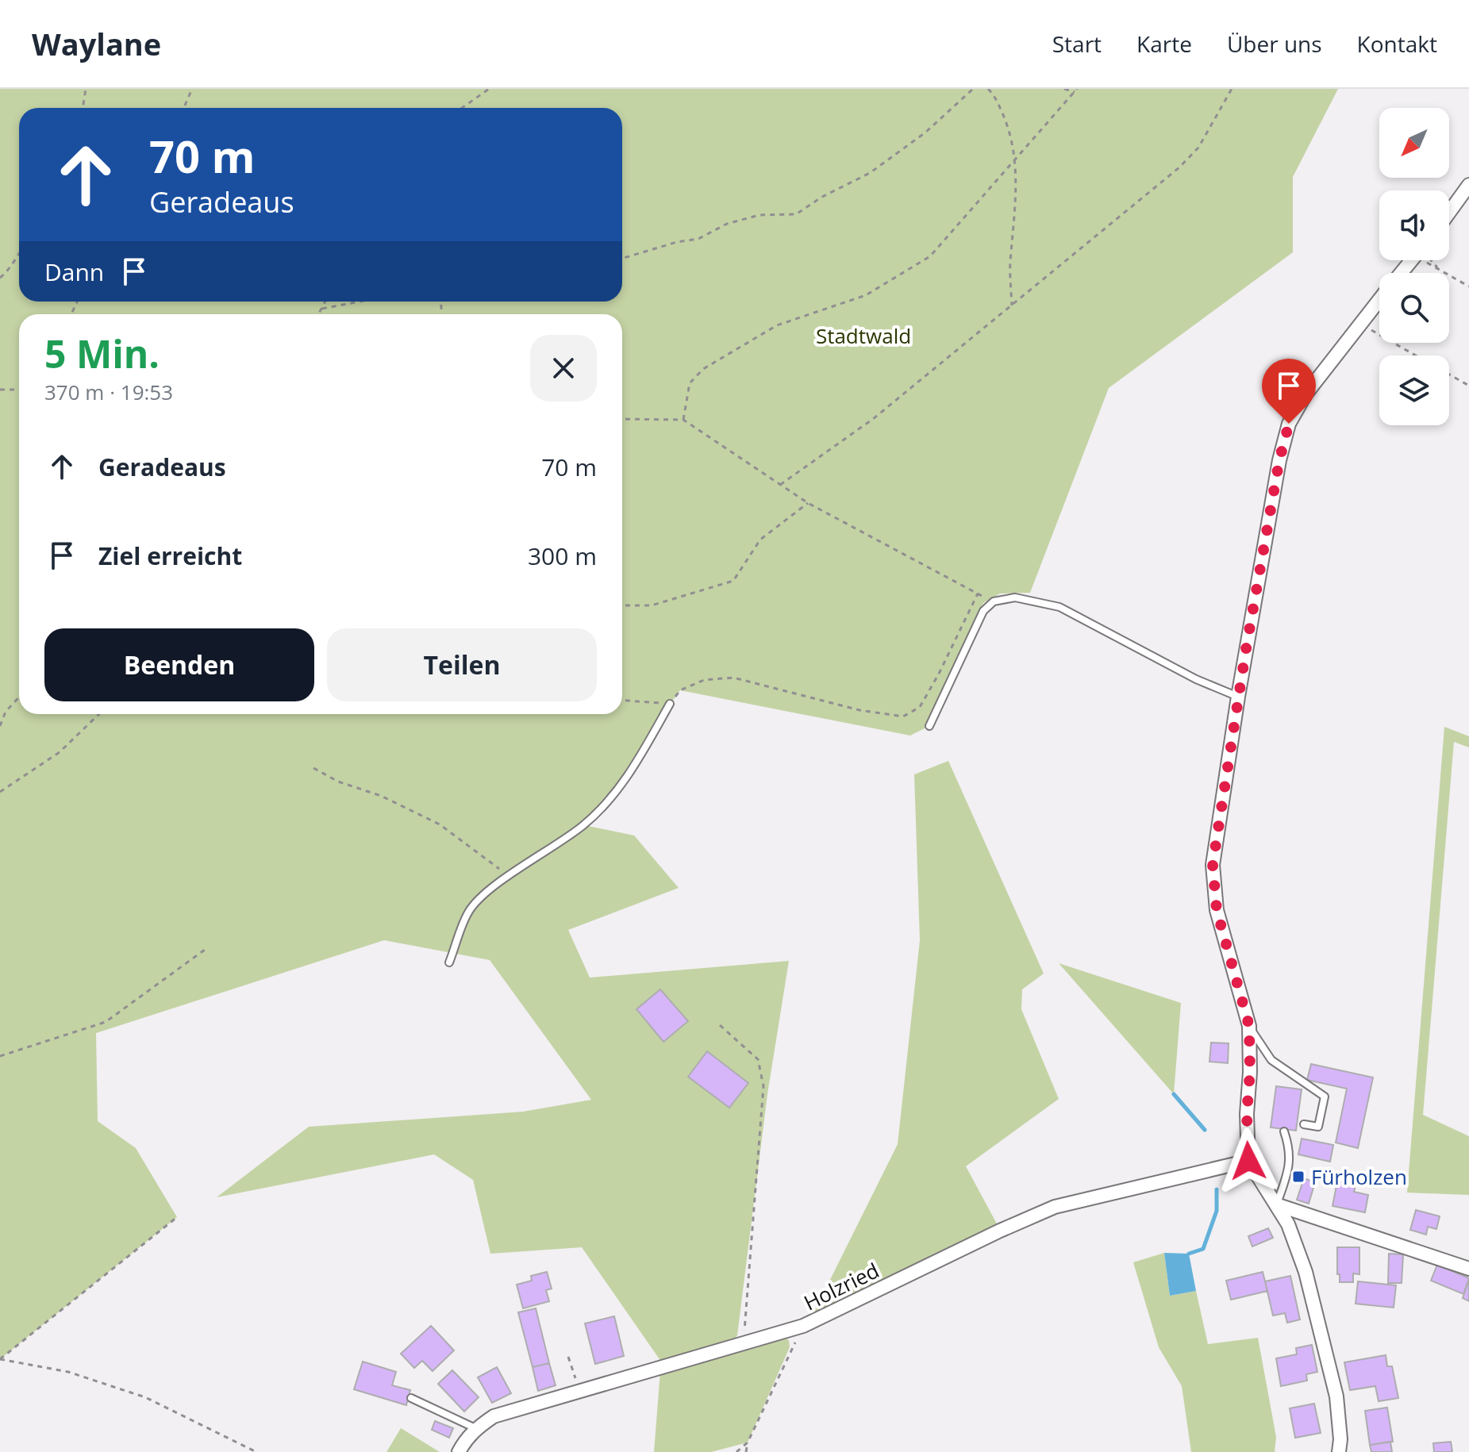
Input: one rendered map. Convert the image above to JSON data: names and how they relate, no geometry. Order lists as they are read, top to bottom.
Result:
{
  "streets": {
    "street": ["Holzried"]
  },
  "parks": ["Stadtwald"],
  "places": {
    "transit": ["Fürholzen"]
  },
  "north": "bottom left",
  "page": {
    "header": "Waylane",
    "nav": [
      "Start",
      "Karte",
      "Über uns",
      "Kontakt"
    ],
    "turn": ["70 m", "Geradeaus"],
    "then": "Dann",
    "heading": ["5 Min.", "370 m · 19:53"],
    "list": [
      {
        "name": "Geradeaus",
        "value": "70 m"
      },
      {
        "name": "Ziel erreicht",
        "value": "300 m"
      }
    ],
    "buttons": ["Beenden", "Teilen"]
  }
}
